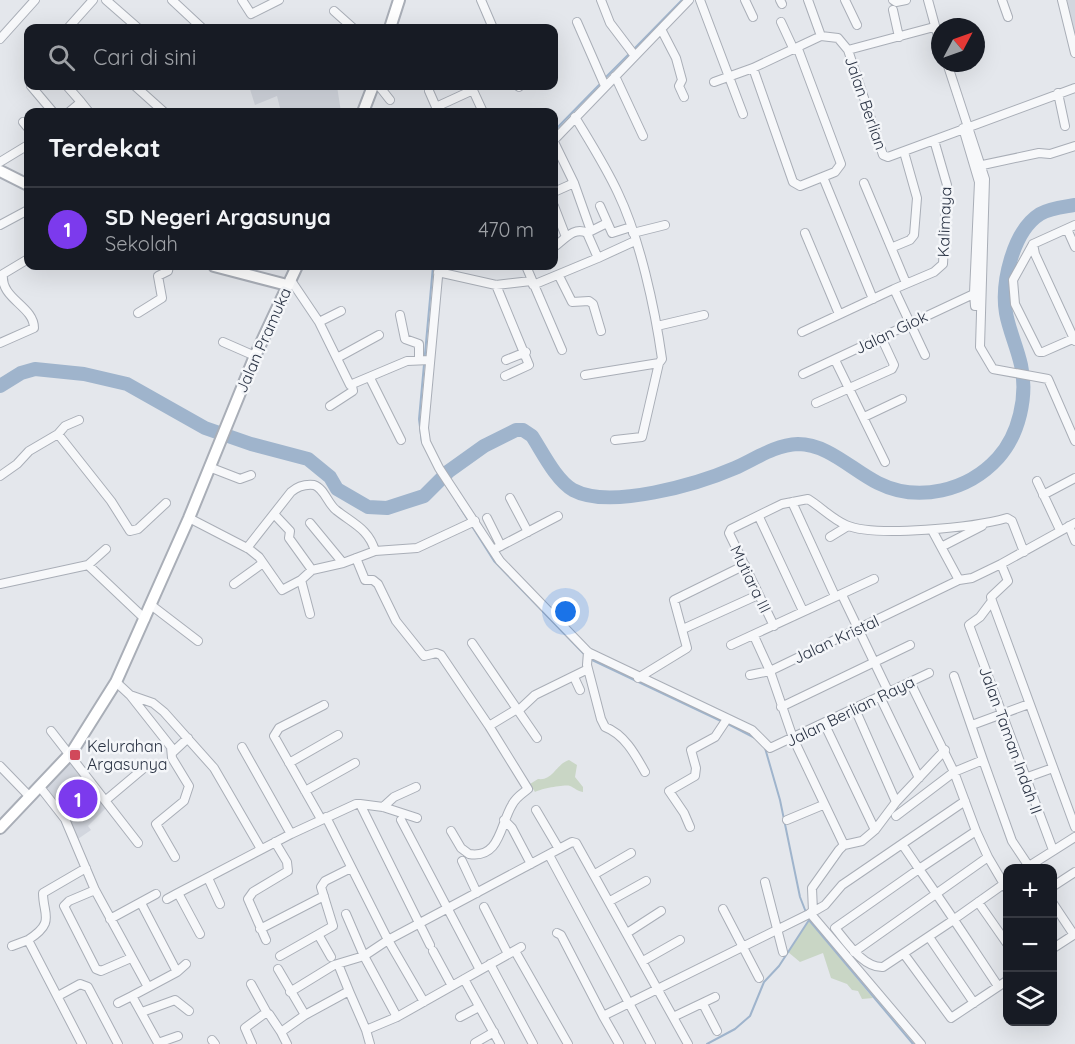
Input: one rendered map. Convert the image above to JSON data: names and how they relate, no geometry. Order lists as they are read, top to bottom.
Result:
{
  "streets": {
    "street": [
      "Jalan Berlian",
      "Kalimaya",
      "Jalan Giok",
      "Jalan Pramuka",
      "Mutiara III",
      "Jalan Kristal",
      "Jalan Berlian Raya",
      "Jalan Taman Indah II"
    ]
  },
  "places": {
    "transit": ["Kelurahan Argasunya"]
  },
  "north": "top right",
  "page": {
    "search": "Cari di sini",
    "heading": "Terdekat",
    "list": [
      {
        "mark": "1",
        "name": "SD Negeri Argasunya",
        "note": "Sekolah",
        "value": "470 m"
      }
    ],
    "pins": "1",
    "map_buttons": ["+", "−"]
  }
}
